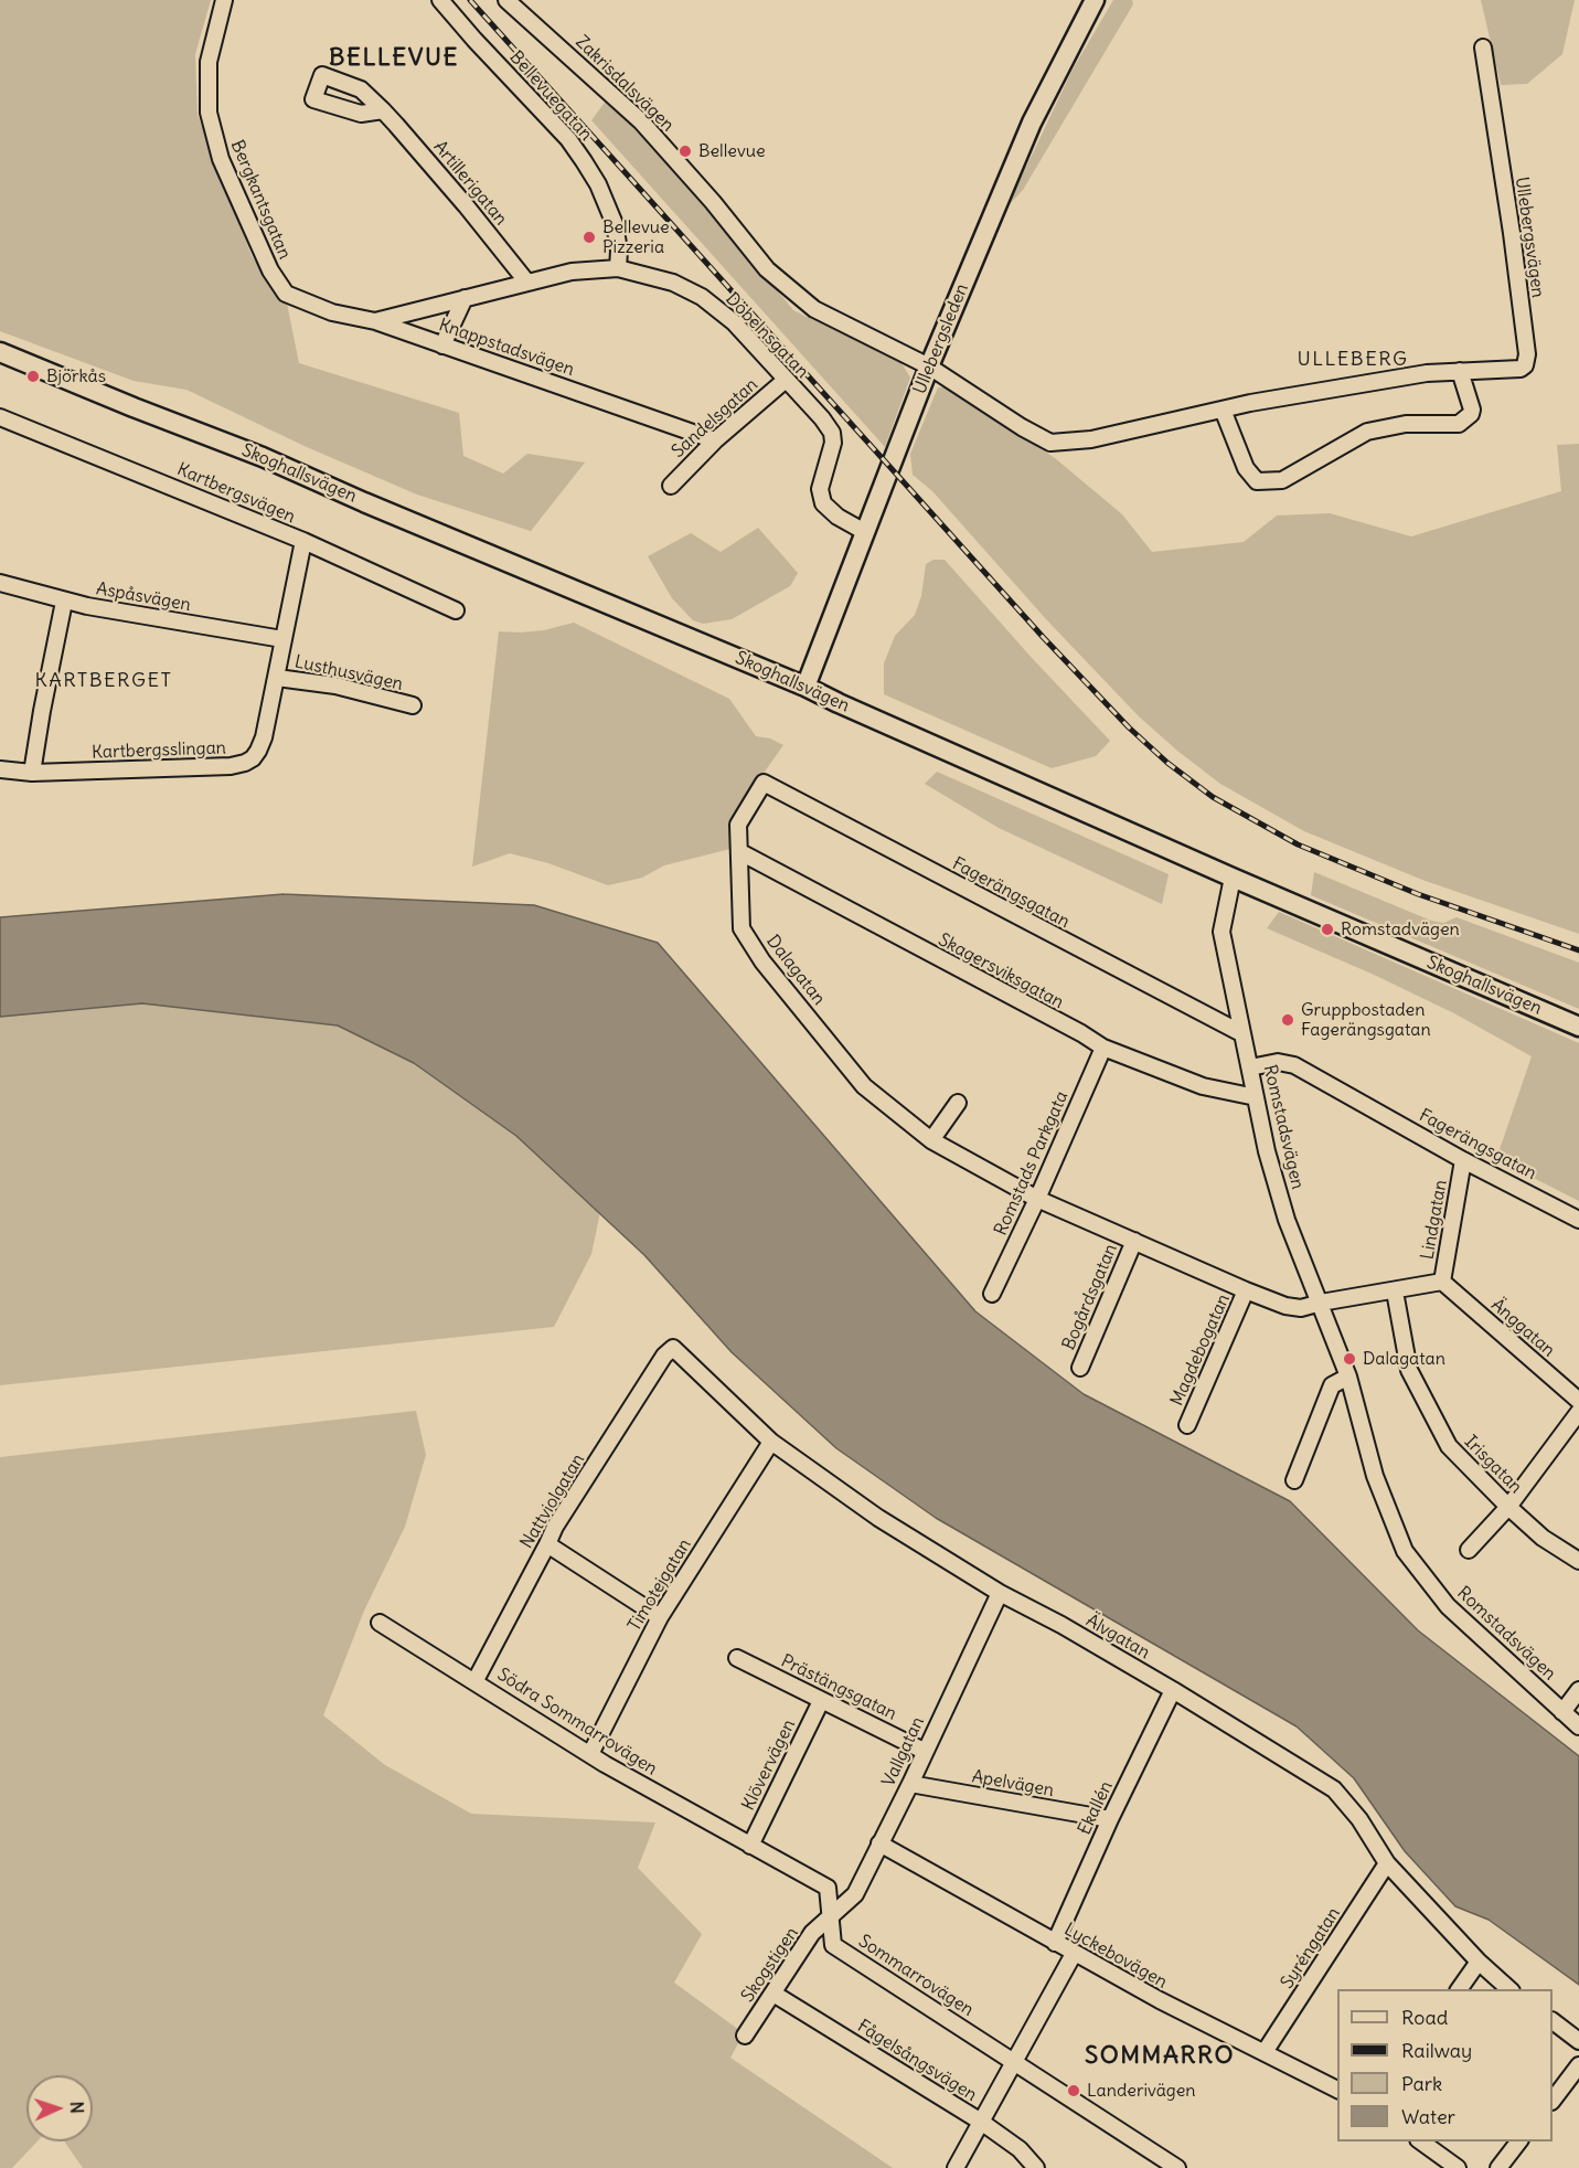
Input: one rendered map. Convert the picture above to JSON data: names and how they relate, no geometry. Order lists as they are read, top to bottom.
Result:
{
  "streets": {
    "main road": ["Ullebergsleden", "Skoghallsvägen"],
    "street": [
      "Zakrisdalsvägen",
      "Bellevuegatan",
      "Artillerigatan",
      "Bergkantsgatan",
      "Ullebergsvägen",
      "Döbelnsgatan",
      "Knappstadsvägen",
      "Sandelsgatan",
      "Kartbergsvägen",
      "Aspåsvägen",
      "Lusthusvägen",
      "Kartbergsslingan",
      "Fagerängsgatan",
      "Dalagatan",
      "Skagersviksgatan",
      "Romstadsvägen",
      "Romstads Parkgata",
      "Lindgatan",
      "Bogårdsgatan",
      "Änggatan",
      "Magdebogatan",
      "Irisgatan",
      "Nattviolgatan",
      "Timotejgatan",
      "Älvgatan",
      "Prästängsgatan",
      "Södra Sommarrovägen",
      "Vallgatan",
      "Klövervägen",
      "Apelvägen",
      "Ekallén",
      "Syréngatan",
      "Lyckebovägen",
      "Skogstigen",
      "Sommarrovägen",
      "Fågelsångsvägen"
    ]
  },
  "crossings": [
    ["Zakrisdalsvägen", "Ullebergsvägen"],
    ["Zakrisdalsvägen", "Ullebergsleden"],
    ["Bellevuegatan", "Döbelnsgatan"],
    ["Artillerigatan", "Döbelnsgatan"],
    ["Bergkantsgatan", "Knappstadsvägen"],
    ["Ullebergsvägen", "Ullebergsleden"],
    ["Döbelnsgatan", "Ullebergsleden"],
    ["Döbelnsgatan", "Knappstadsvägen"],
    ["Döbelnsgatan", "Sandelsgatan"],
    ["Ullebergsleden", "Skoghallsvägen"],
    ["Knappstadsvägen", "Sandelsgatan"],
    ["Skoghallsvägen", "Romstadsvägen"],
    ["Kartbergsvägen", "Kartbergsslingan"],
    ["Aspåsvägen", "Kartbergsslingan"],
    ["Lusthusvägen", "Kartbergsslingan"],
    ["Fagerängsgatan", "Dalagatan"],
    ["Fagerängsgatan", "Romstadsvägen"],
    ["Fagerängsgatan", "Lindgatan"],
    ["Dalagatan", "Skagersviksgatan"],
    ["Dalagatan", "Romstadsvägen"],
    ["Dalagatan", "Romstads Parkgata"],
    ["Dalagatan", "Lindgatan"],
    ["Dalagatan", "Bogårdsgatan"],
    ["Dalagatan", "Magdebogatan"],
    ["Skagersviksgatan", "Romstadsvägen"],
    ["Skagersviksgatan", "Romstads Parkgata"],
    ["Romstadsvägen", "Lindgatan"],
    ["Lindgatan", "Änggatan"],
    ["Lindgatan", "Irisgatan"],
    ["Nattviolgatan", "Älvgatan"],
    ["Nattviolgatan", "Södra Sommarrovägen"],
    ["Timotejgatan", "Älvgatan"],
    ["Timotejgatan", "Södra Sommarrovägen"],
    ["Älvgatan", "Vallgatan"],
    ["Älvgatan", "Ekallén"],
    ["Älvgatan", "Syréngatan"],
    ["Prästängsgatan", "Vallgatan"],
    ["Prästängsgatan", "Klövervägen"],
    ["Södra Sommarrovägen", "Sommarrovägen"],
    ["Vallgatan", "Apelvägen"],
    ["Vallgatan", "Lyckebovägen"],
    ["Vallgatan", "Skogstigen"],
    ["Vallgatan", "Sommarrovägen"],
    ["Klövervägen", "Sommarrovägen"],
    ["Apelvägen", "Ekallén"],
    ["Ekallén", "Lyckebovägen"],
    ["Syréngatan", "Lyckebovägen"],
    ["Skogstigen", "Sommarrovägen"],
    ["Skogstigen", "Fågelsångsvägen"]
  ],
  "districts": [
    "BELLEVUE",
    "ULLEBERG",
    "KARTBERGET",
    "SOMMARRO"
  ],
  "places": [
    "Bellevue",
    "Bellevue Pizzeria",
    "Björkås",
    "Romstadvägen",
    "Gruppbostaden Fagerängsgatan",
    "Dalagatan",
    "Landerivägen"
  ],
  "legend": [
    "Road",
    "Railway",
    "Park",
    "Water"
  ],
  "north": "right"
}
